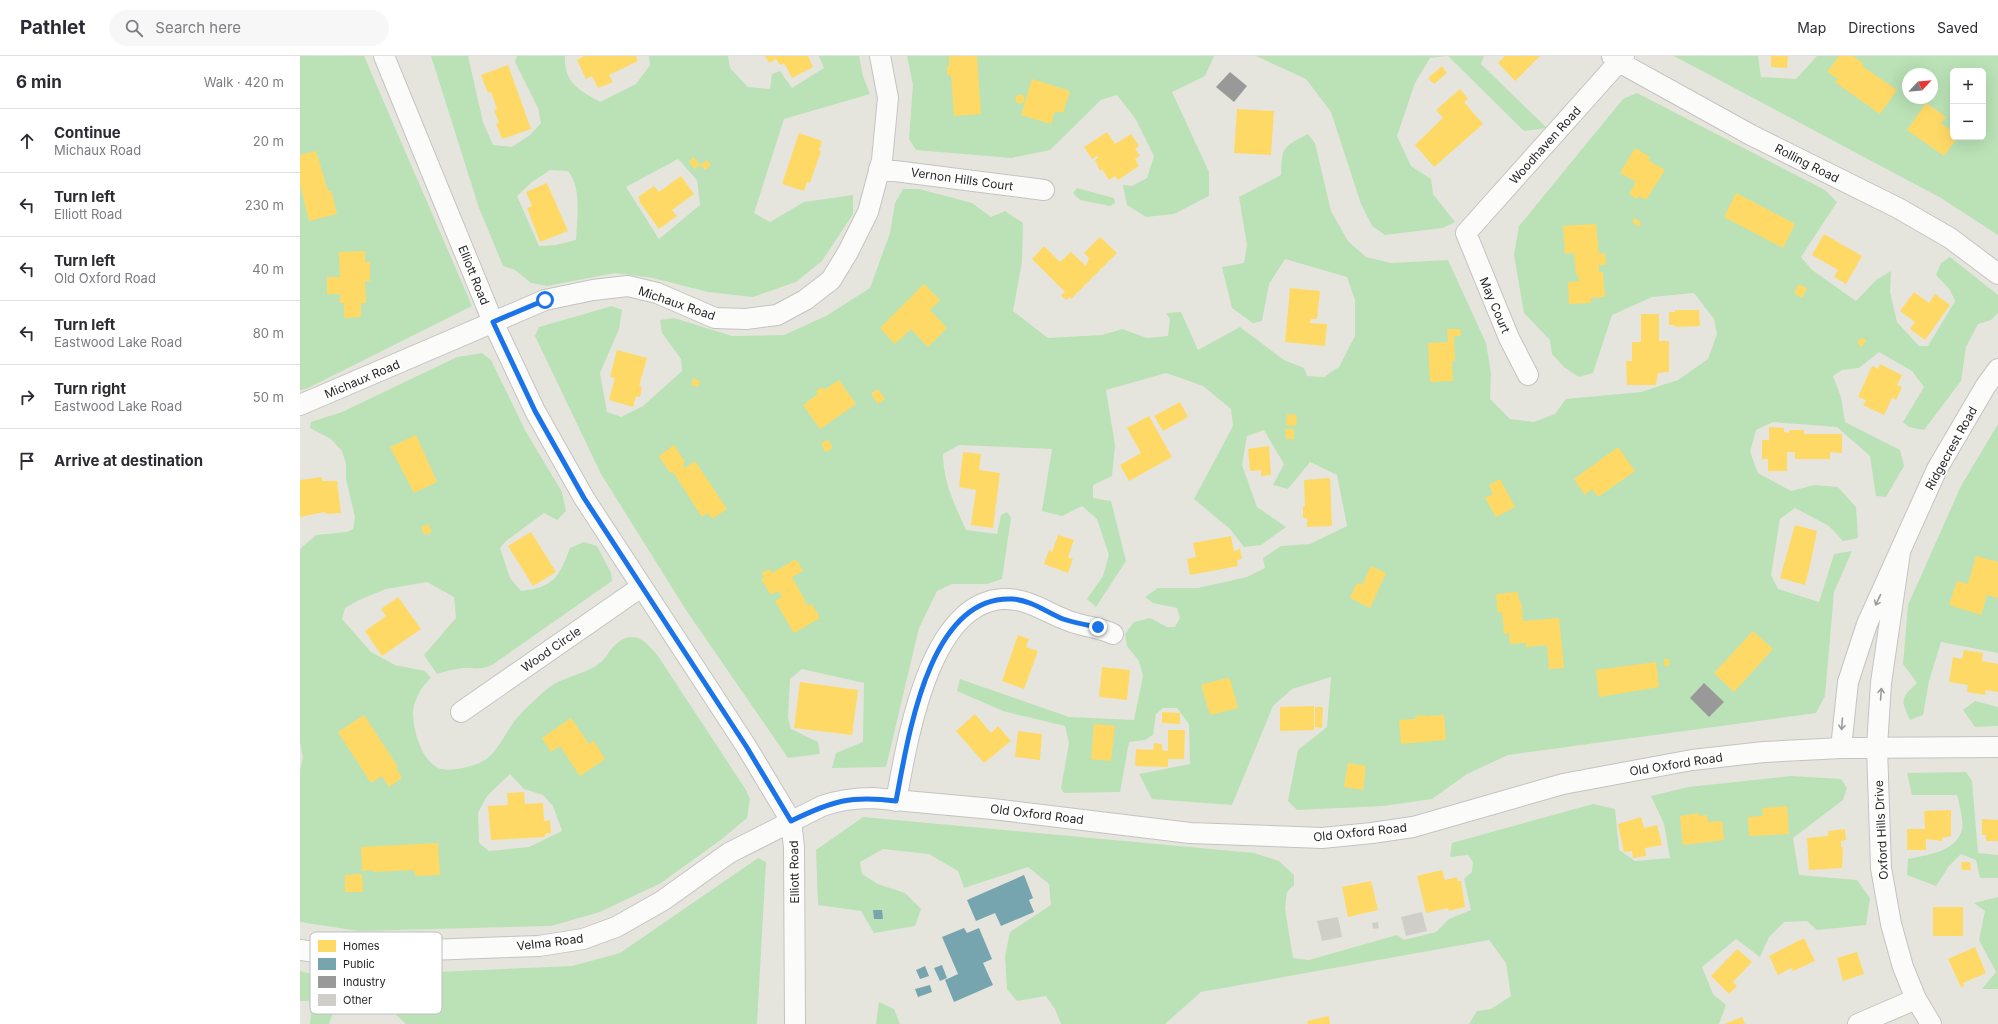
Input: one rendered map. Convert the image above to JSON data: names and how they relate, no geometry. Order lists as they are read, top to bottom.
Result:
{
  "streets": {
    "street": [
      "Woodhaven Road",
      "Rolling Road",
      "Vernon Hills Court",
      "Elliott Road",
      "Michaux Road",
      "May Court",
      "Ridgecrest Road",
      "Wood Circle",
      "Old Oxford Road",
      "Oxford Hills Drive",
      "Velma Road"
    ]
  },
  "crossings": [
    ["Woodhaven Road", "Rolling Road"],
    ["Woodhaven Road", "May Court"],
    ["Vernon Hills Court", "Michaux Road"],
    ["Elliott Road", "Michaux Road"],
    ["Elliott Road", "Wood Circle"],
    ["Elliott Road", "Old Oxford Road"],
    ["Elliott Road", "Velma Road"],
    ["Ridgecrest Road", "Old Oxford Road"],
    ["Ridgecrest Road", "Oxford Hills Drive"],
    ["Old Oxford Road", "Oxford Hills Drive"],
    ["Old Oxford Road", "Velma Road"]
  ],
  "legend": [
    "Homes",
    "Public",
    "Industry",
    "Other"
  ],
  "north": "top right",
  "page": {
    "header": "Pathlet",
    "search": "Search here",
    "nav": ["Map", "Directions", "Saved"],
    "heading": ["6 min", "Walk · 420 m"],
    "map_buttons": ["+", "−"],
    "list": [
      ["Continue", "Michaux Road", "20 m"],
      ["Turn left", "Elliott Road", "230 m"],
      ["Turn left", "Old Oxford Road", "40 m"],
      ["Turn left", "Eastwood Lake Road", "80 m"],
      ["Turn right", "Eastwood Lake Road", "50 m"],
      "Arrive at destination"
    ]
  }
}
